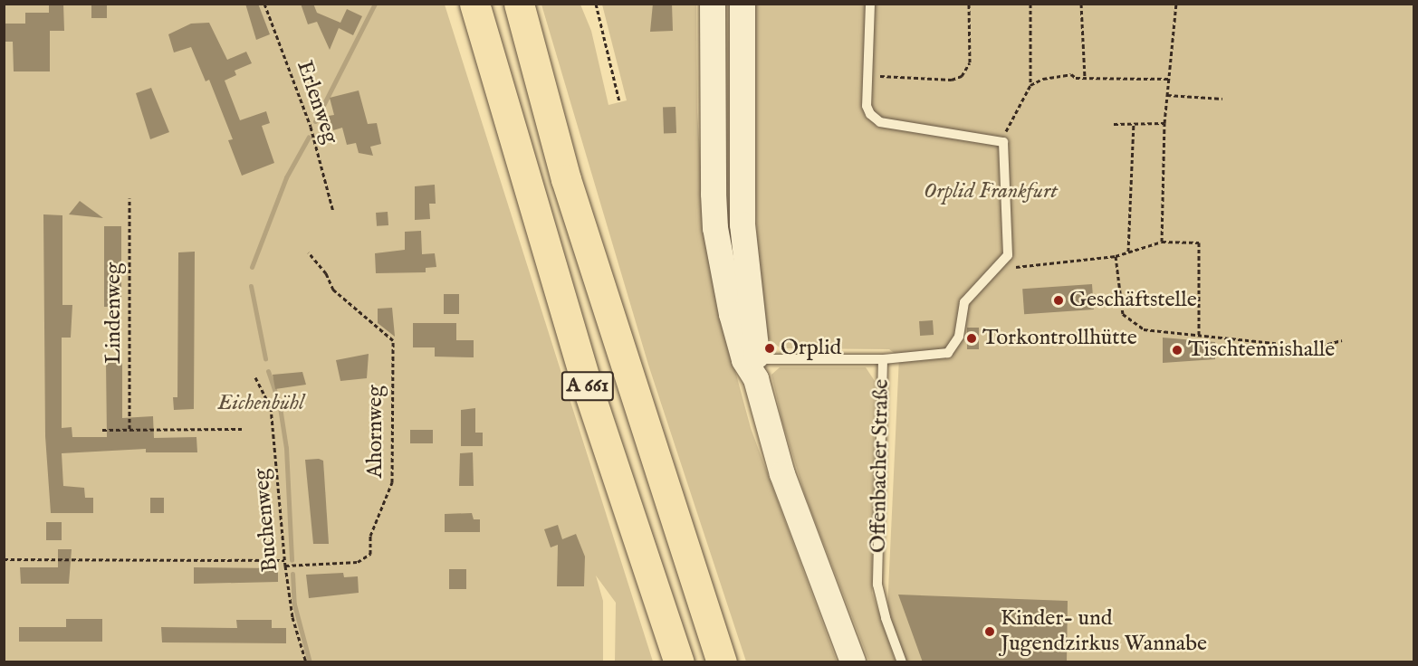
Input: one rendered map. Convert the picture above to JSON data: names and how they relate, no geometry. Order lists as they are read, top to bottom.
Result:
{
  "streets": {
    "highway": ["A 661"],
    "lane": ["Offenbacher Straße"],
    "path": [
      "Erlenweg",
      "Lindenweg",
      "Ahornweg",
      "Buchenweg"
    ]
  },
  "crossings": [
    ["Ahornweg", "Buchenweg"]
  ],
  "parks": ["Orplid Frankfurt", "Eichenbühl"],
  "places": [
    "Geschäftstelle",
    "Torkontrollhütte",
    "Orplid",
    "Tischtennishalle",
    "Kinder- und Jugendzirkus Wannabe"
  ]
}
